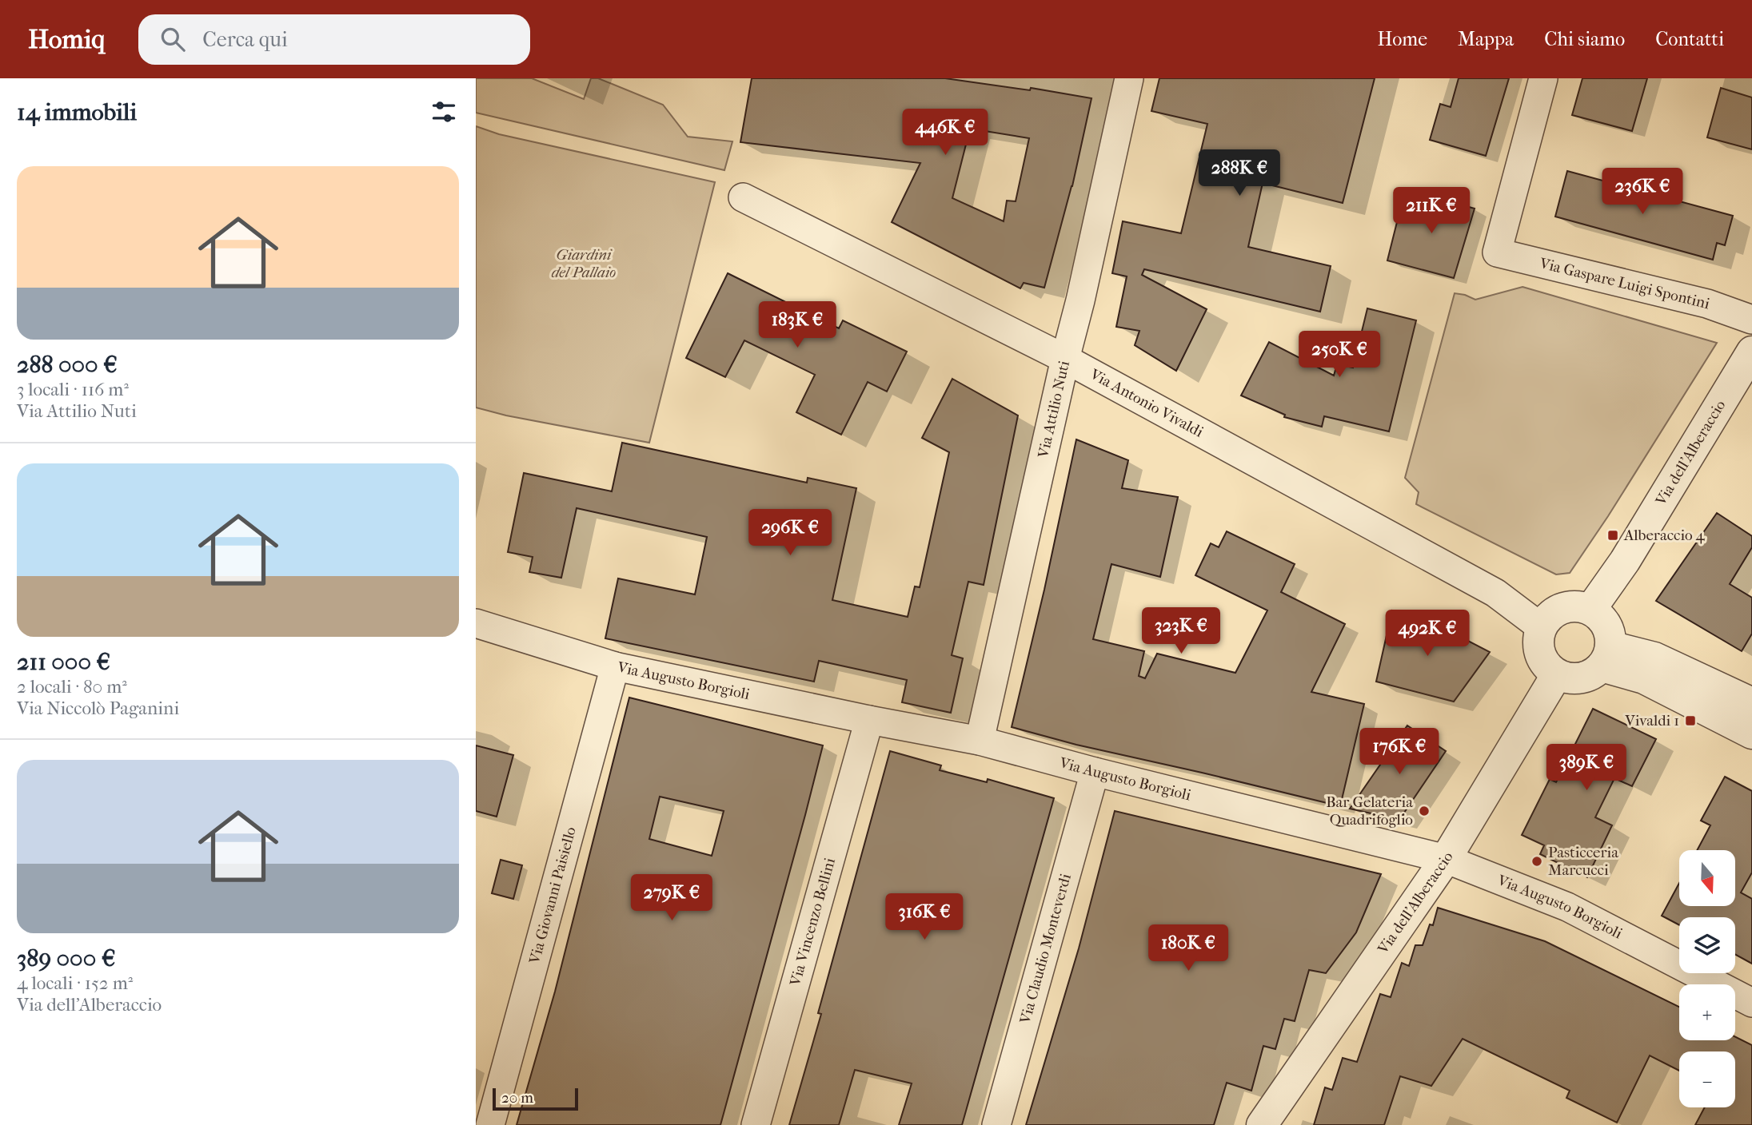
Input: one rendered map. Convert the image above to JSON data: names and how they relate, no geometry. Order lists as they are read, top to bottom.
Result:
{
  "streets": {
    "street": [
      "Via Gaspare Luigi Spontini",
      "Via Antonio Vivaldi",
      "Via Attilio Nuti",
      "Via dell'Alberaccio",
      "Via Augusto Borgioli",
      "Via Giovanni Paisiello",
      "Via Vincenzo Bellini",
      "Via Claudio Monteverdi"
    ]
  },
  "crossings": [
    ["Via Antonio Vivaldi", "Via Attilio Nuti"],
    ["Via Antonio Vivaldi", "Via dell'Alberaccio"],
    ["Via Attilio Nuti", "Via Augusto Borgioli"],
    ["Via dell'Alberaccio", "Via Augusto Borgioli"],
    ["Via Augusto Borgioli", "Via Giovanni Paisiello"],
    ["Via Augusto Borgioli", "Via Vincenzo Bellini"],
    ["Via Augusto Borgioli", "Via Claudio Monteverdi"]
  ],
  "parks": ["Giardini del Pallaio"],
  "places": {
    "transit": ["Alberaccio 4", "Vivaldi 1"],
    "other": ["Bar Gelateria Quadrifoglio", "Pasticceria Marcucci"]
  },
  "scale_bar": "20 m",
  "north": "bottom",
  "page": {
    "header": "Homiq",
    "search": "Cerca qui",
    "nav": [
      "Home",
      "Mappa",
      "Chi siamo",
      "Contatti"
    ],
    "heading": "14 immobili",
    "price": [
      "446K €",
      "288K €",
      "236K €",
      "211K €",
      "183K €",
      "250K €",
      "296K €",
      "323K €",
      "492K €",
      "176K €",
      "389K €",
      "279K €",
      "316K €",
      "180K €"
    ],
    "list": [
      {
        "name": "288 000 €",
        "note": "3 locali · 116 m² · Via Attilio Nuti"
      },
      {
        "name": "211 000 €",
        "note": "2 locali · 80 m² · Via Niccolò Paganini"
      },
      {
        "name": "389 000 €",
        "note": "4 locali · 152 m² · Via dell'Alberaccio"
      }
    ],
    "map_buttons": ["+", "−"],
    "scale": "20 m"
  }
}
